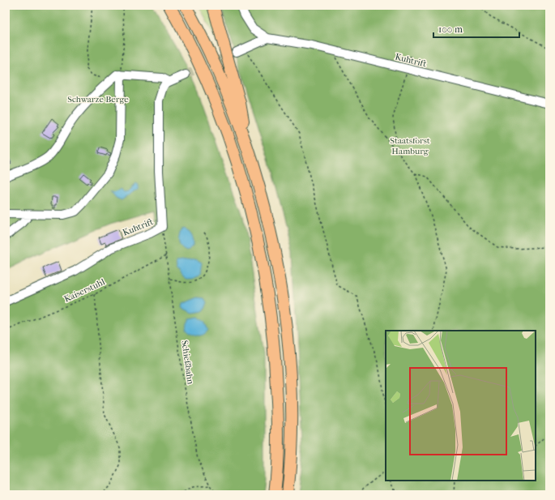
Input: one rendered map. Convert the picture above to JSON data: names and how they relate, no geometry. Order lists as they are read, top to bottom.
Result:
{
  "streets": {
    "street": ["Kuhtrift"],
    "path": ["Kaiserstuhl", "Schießbahn"]
  },
  "crossings": [
    ["Kuhtrift", "Schießbahn"],
    ["Kaiserstuhl", "Schießbahn"]
  ],
  "parks": ["Schwarze Berge", "Staatsforst Hamburg"],
  "scale_bar": "100 m"
}
